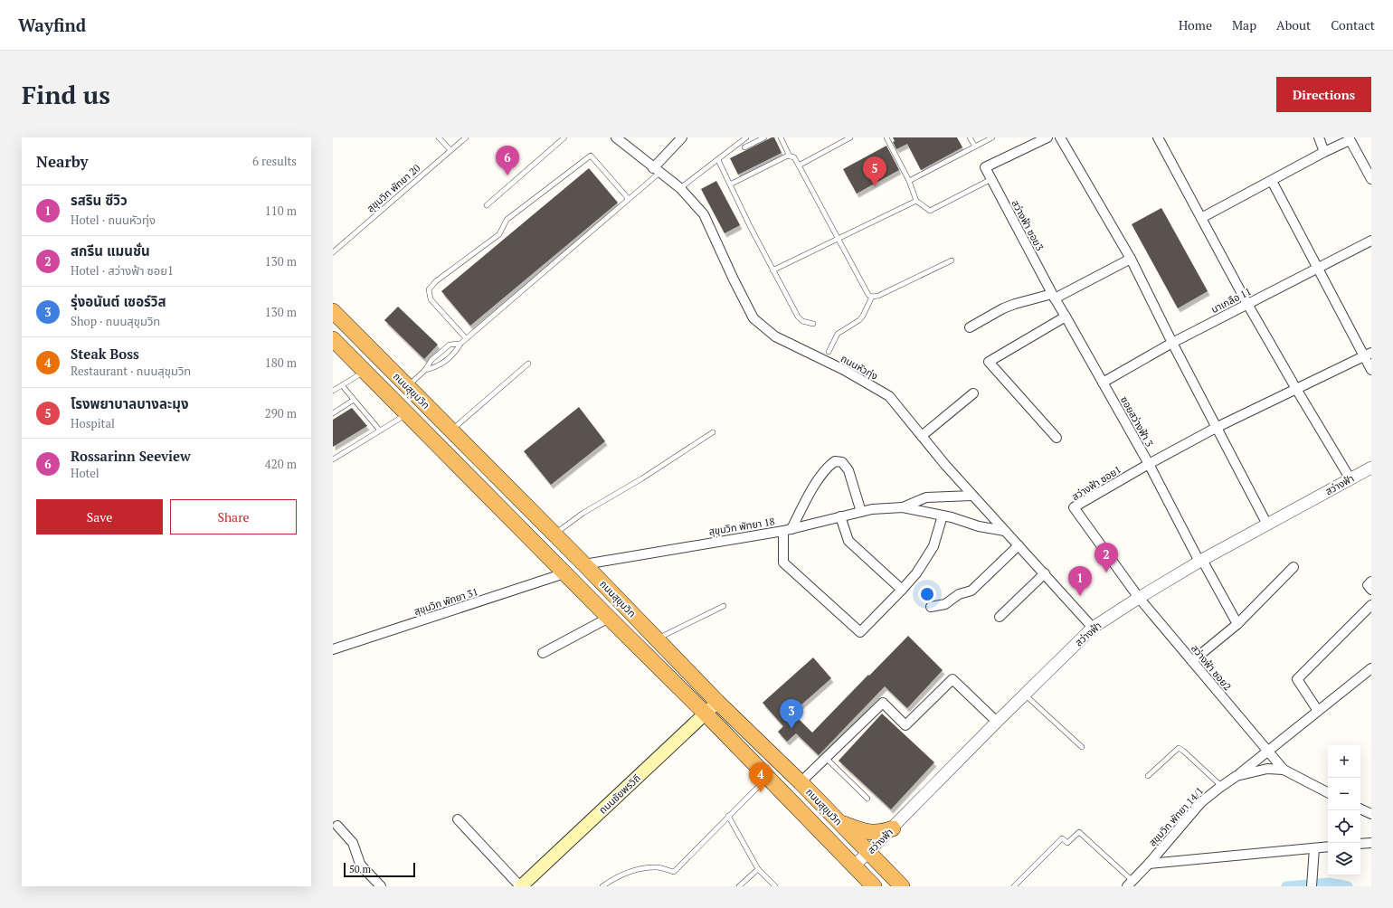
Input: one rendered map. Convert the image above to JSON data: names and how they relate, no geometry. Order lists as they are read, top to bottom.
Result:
{
  "streets": {
    "highway": ["ถนนสุขุมวิท"],
    "main road": ["ถนนชัยพรวิถี"],
    "street": [
      "สว่างฟ้า ซอย3",
      "นาเกลือ 11",
      "ถนนหัวทุ่ง",
      "ซอยสว่างฟ้า 3",
      "สว่างฟ้า ซอย1",
      "สว่างฟ้า",
      "สุขุมวิท พัทยา 18",
      "สุขุมวิท พัทยา 31",
      "สว่างฟ้า ซอย2",
      "สุขุมวิท พัทยา 14/1"
    ],
    "lane": ["สุขุมวิท พัทยา 20"]
  },
  "crossings": [
    ["สว่างฟ้า ซอย3", "ซอยสว่างฟ้า 3"],
    ["นาเกลือ 11", "ซอยสว่างฟ้า 3"],
    ["ถนนหัวทุ่ง", "สว่างฟ้า"],
    ["ถนนหัวทุ่ง", "สุขุมวิท พัทยา 18"],
    ["ถนนสุขุมวิท", "สว่างฟ้า"],
    ["ถนนสุขุมวิท", "สุขุมวิท พัทยา 18"],
    ["ถนนสุขุมวิท", "สุขุมวิท พัทยา 31"],
    ["ถนนสุขุมวิท", "ถนนชัยพรวิถี"],
    ["ซอยสว่างฟ้า 3", "สว่างฟ้า ซอย1"],
    ["ซอยสว่างฟ้า 3", "สว่างฟ้า"],
    ["สว่างฟ้า ซอย1", "สว่างฟ้า"],
    ["สว่างฟ้า ซอย1", "สว่างฟ้า ซอย2"],
    ["สว่างฟ้า", "สว่างฟ้า ซอย2"],
    ["สว่างฟ้า ซอย2", "สุขุมวิท พัทยา 14/1"]
  ],
  "scale_bar": "50 m",
  "page": {
    "header": "Wayfind",
    "nav": [
      "Home",
      "Map",
      "About",
      "Contact"
    ],
    "buttons": [
      "Directions",
      ["Save", "Share"]
    ],
    "title": "Find us",
    "heading": ["Nearby", "6 results"],
    "pins": [
      "6",
      "5",
      "2",
      "1",
      "3",
      "4"
    ],
    "list": [
      {
        "mark": "1",
        "name": "รสริน ซีวิว",
        "note": "Hotel · ถนนหัวทุ่ง",
        "value": "110 m"
      },
      {
        "mark": "2",
        "name": "สกรีน แมนชั่น",
        "note": "Hotel · สว่างฟ้า ซอย1",
        "value": "130 m"
      },
      {
        "mark": "3",
        "name": "รุ่งอนันต์ เซอร์วิส",
        "note": "Shop · ถนนสุขุมวิท",
        "value": "130 m"
      },
      {
        "mark": "4",
        "name": "Steak Boss",
        "note": "Restaurant · ถนนสุขุมวิท",
        "value": "180 m"
      },
      {
        "mark": "5",
        "name": "โรงพยาบาลบางละมุง",
        "note": "Hospital",
        "value": "290 m"
      },
      {
        "mark": "6",
        "name": "Rossarinn Seeview",
        "note": "Hotel",
        "value": "420 m"
      }
    ],
    "map_buttons": ["+", "−"],
    "scale": "50 m"
  }
}
